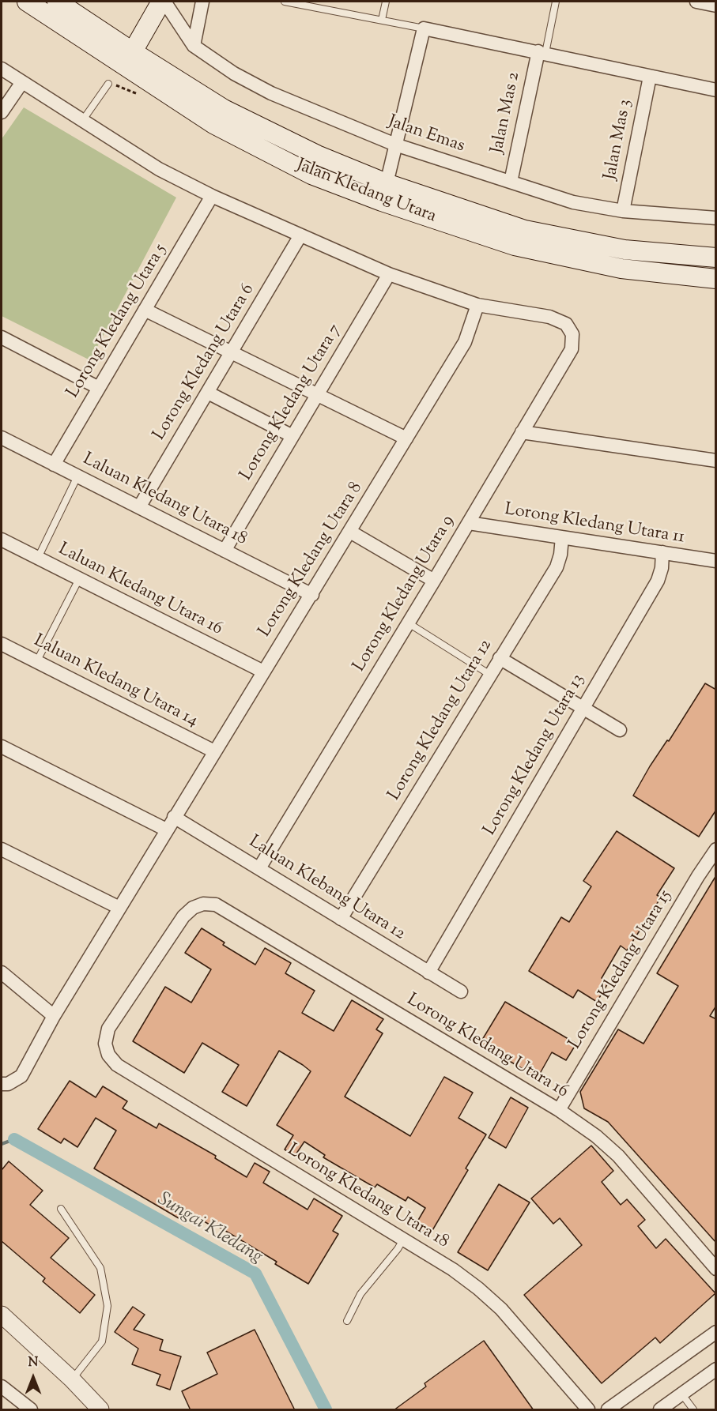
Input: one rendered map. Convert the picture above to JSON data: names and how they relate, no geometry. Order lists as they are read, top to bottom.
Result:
{
  "streets": {
    "main road": ["Jalan Kledang Utara"],
    "street": [
      "Jalan Mas 2",
      "Jalan Emas",
      "Jalan Mas 3",
      "Lorong Kledang Utara 5",
      "Lorong Kledang Utara 6",
      "Lorong Kledang Utara 7",
      "Laluan Kledang Utara 18",
      "Lorong Kledang Utara 11",
      "Lorong Kledang Utara 8",
      "Laluan Kledang Utara 16",
      "Lorong Kledang Utara 9",
      "Laluan Kledang Utara 14",
      "Lorong Kledang Utara 12",
      "Lorong Kledang Utara 13",
      "Laluan Klebang Utara 12",
      "Lorong Kledang Utara 15",
      "Lorong Kledang Utara 16",
      "Lorong Kledang Utara 18"
    ]
  },
  "crossings": [
    ["Jalan Mas 2", "Jalan Emas"],
    ["Jalan Emas", "Jalan Mas 3"],
    ["Lorong Kledang Utara 5", "Laluan Kledang Utara 18"],
    ["Lorong Kledang Utara 6", "Laluan Kledang Utara 18"],
    ["Lorong Kledang Utara 7", "Laluan Kledang Utara 18"],
    ["Laluan Kledang Utara 18", "Lorong Kledang Utara 8"],
    ["Lorong Kledang Utara 11", "Lorong Kledang Utara 9"],
    ["Lorong Kledang Utara 11", "Lorong Kledang Utara 12"],
    ["Lorong Kledang Utara 11", "Lorong Kledang Utara 13"],
    ["Lorong Kledang Utara 8", "Laluan Kledang Utara 16"],
    ["Lorong Kledang Utara 8", "Lorong Kledang Utara 9"],
    ["Lorong Kledang Utara 8", "Laluan Kledang Utara 14"],
    ["Lorong Kledang Utara 8", "Laluan Klebang Utara 12"],
    ["Lorong Kledang Utara 9", "Laluan Klebang Utara 12"],
    ["Lorong Kledang Utara 12", "Laluan Klebang Utara 12"],
    ["Lorong Kledang Utara 13", "Laluan Klebang Utara 12"],
    ["Lorong Kledang Utara 15", "Lorong Kledang Utara 16"],
    ["Lorong Kledang Utara 16", "Lorong Kledang Utara 18"]
  ],
  "water": ["Sungai Kledang"],
  "north": "top"
}
